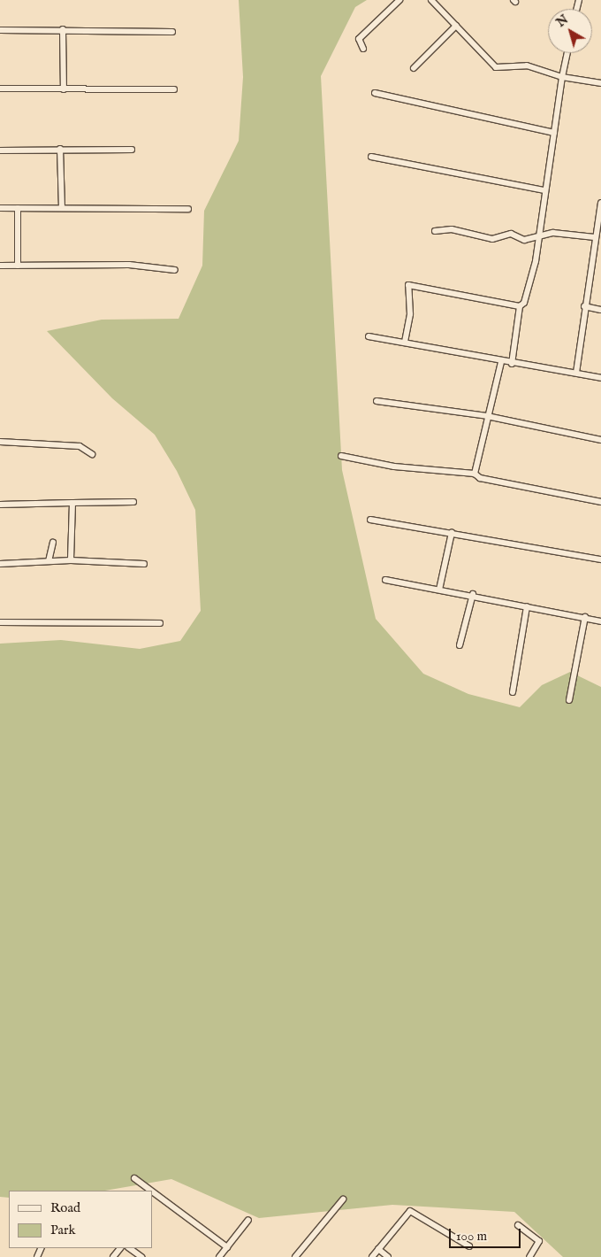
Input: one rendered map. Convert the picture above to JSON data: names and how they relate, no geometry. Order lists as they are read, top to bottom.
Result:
{
  "legend": ["Road", "Park"],
  "scale_bar": "100 m",
  "north": "top left"
}
